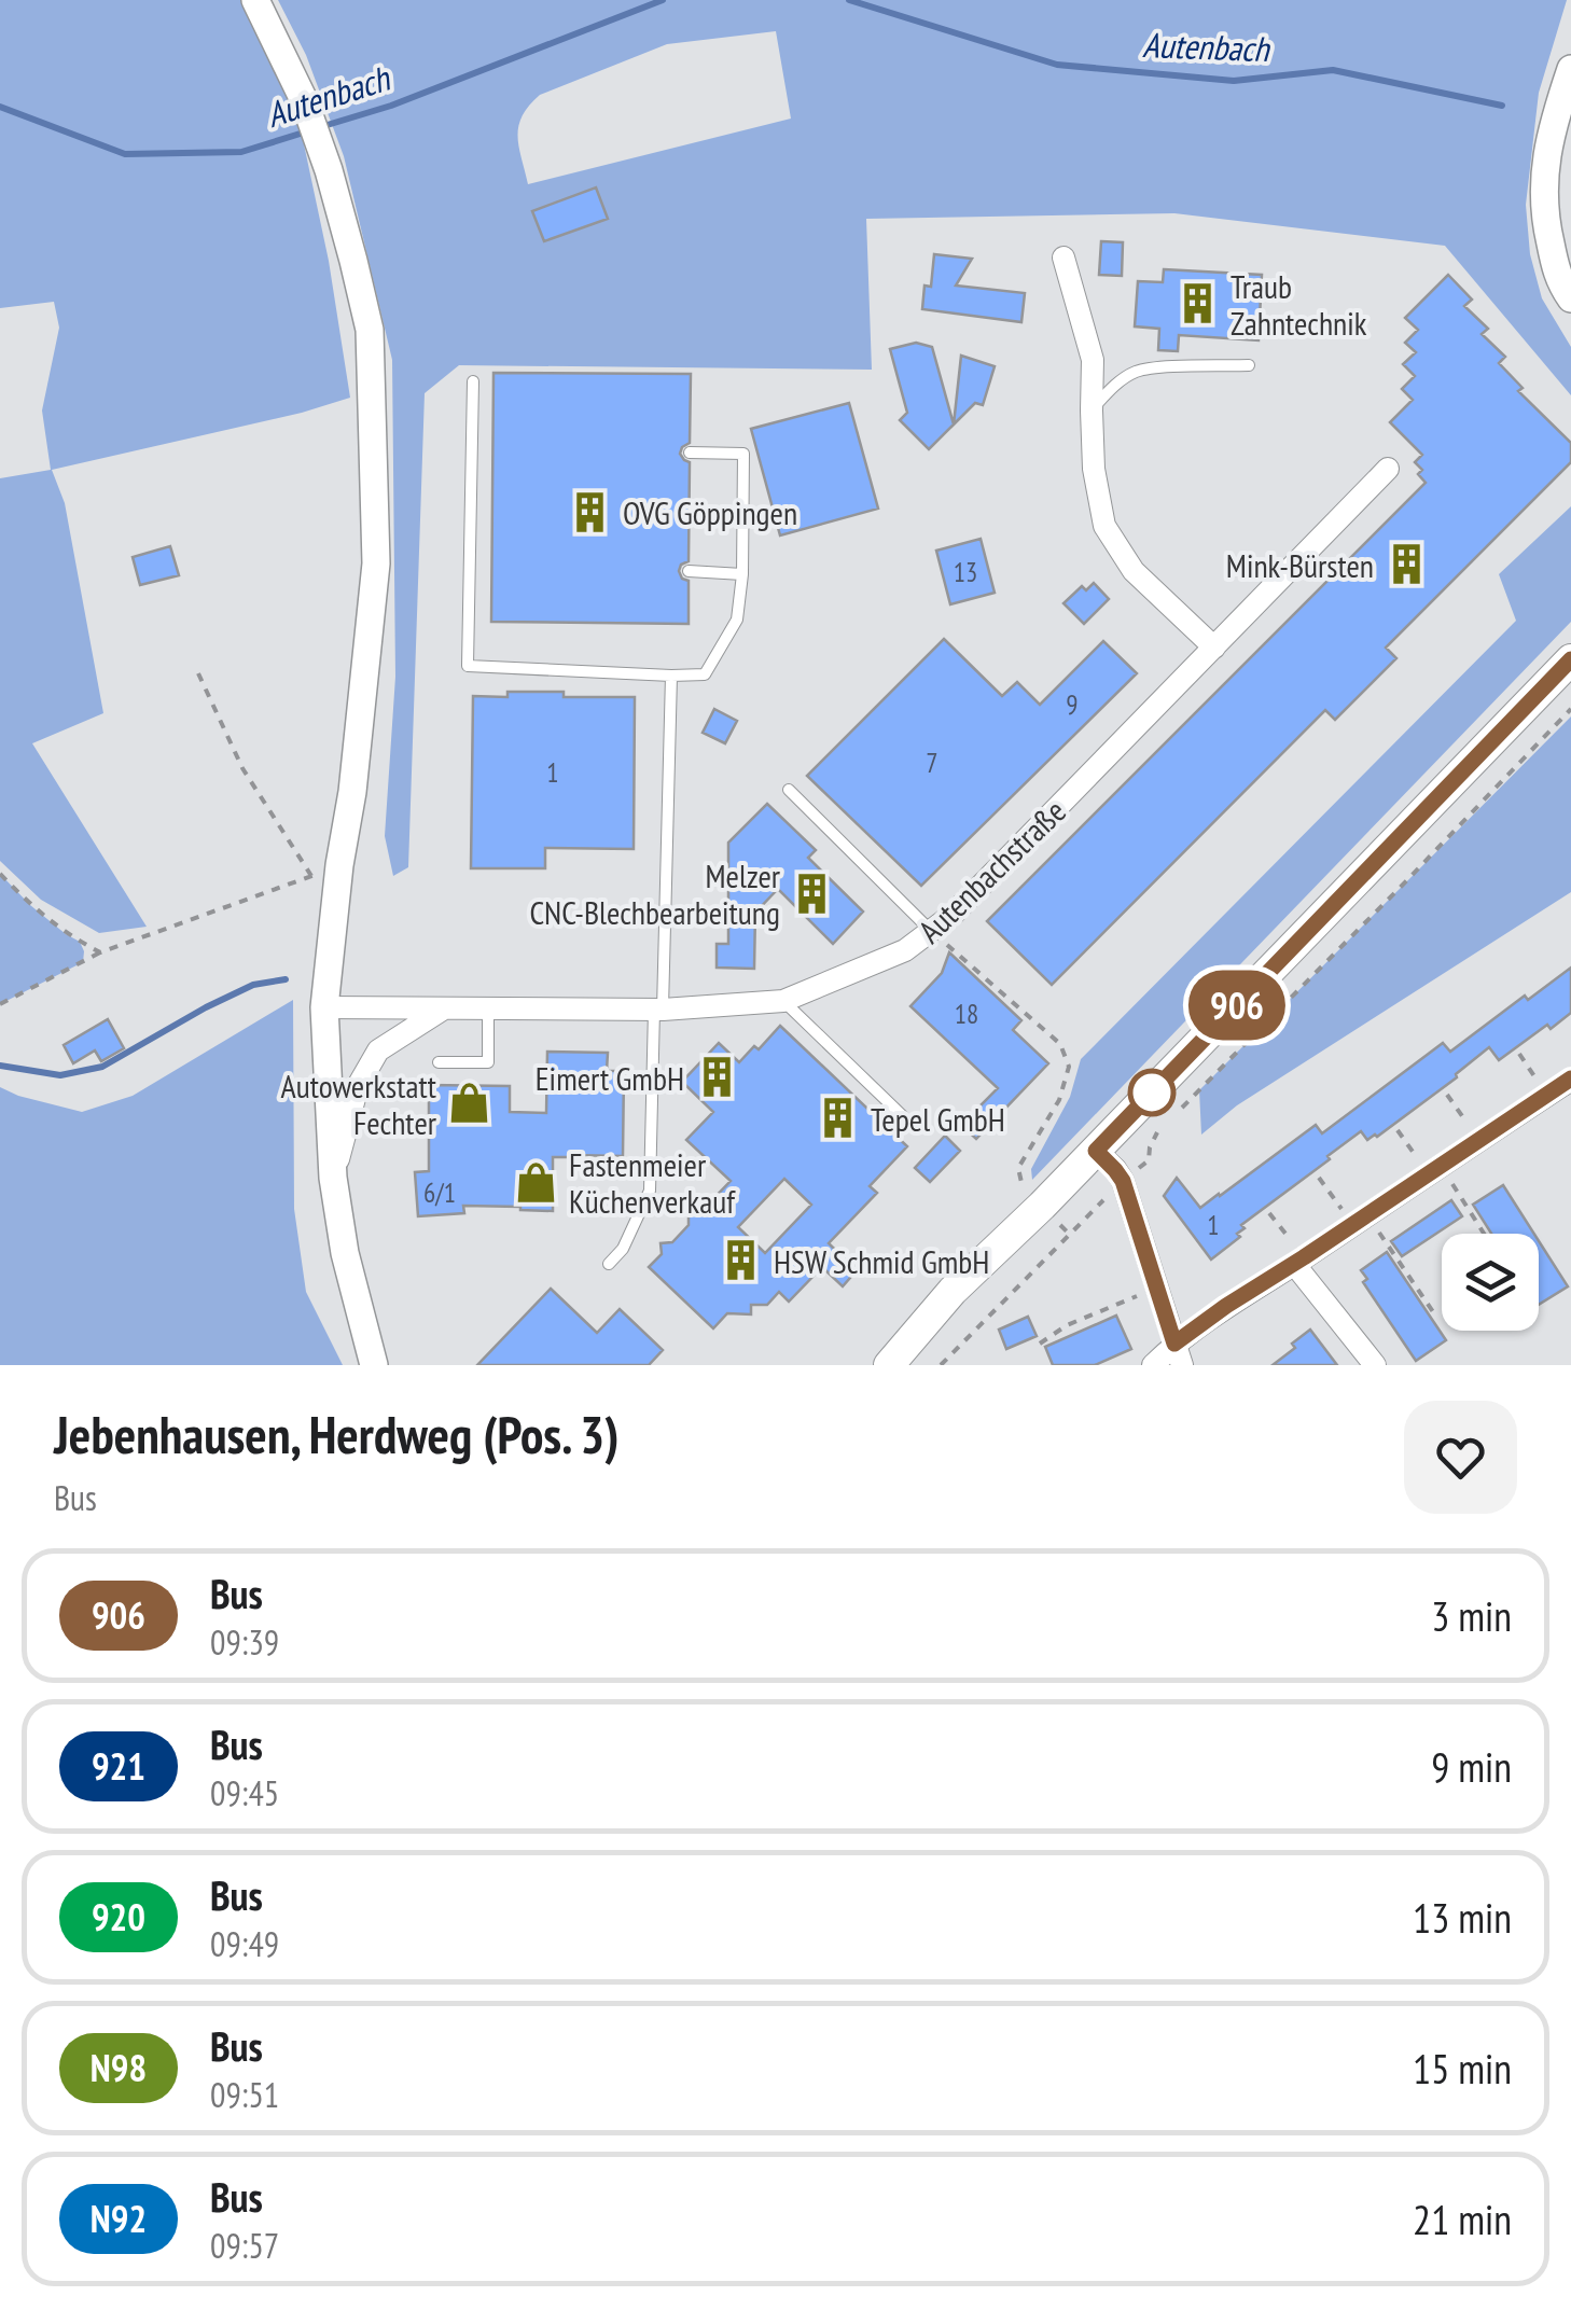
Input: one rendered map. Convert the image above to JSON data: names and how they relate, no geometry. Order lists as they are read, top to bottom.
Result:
{
  "streets": {
    "street": ["Autenbachstraße"]
  },
  "water": ["Autenbach"],
  "places": {
    "building": [
      "Traub Zahntechnik",
      "OVG Göppingen",
      "Mink-Bürsten",
      "Melzer CNC-Blechbearbeitung",
      "Eimert GmbH",
      "Tepel GmbH",
      "HSW Schmid GmbH"
    ],
    "shop": ["Autowerkstatt Fechter", "Fastenmeier Küchenverkauf"]
  },
  "lines": ["bus line 906"],
  "house_numbers": [
    "13",
    "9",
    "7",
    "1",
    "18",
    "6/1",
    "1"
  ],
  "page": {
    "on_map": "906",
    "heading": ["Jebenhausen, Herdweg (Pos. 3)", "Bus"],
    "list": [
      {
        "mark": "906",
        "name": "Bus",
        "note": "09:39",
        "value": "3 min"
      },
      {
        "mark": "921",
        "name": "Bus",
        "note": "09:45",
        "value": "9 min"
      },
      {
        "mark": "920",
        "name": "Bus",
        "note": "09:49",
        "value": "13 min"
      },
      {
        "mark": "N98",
        "name": "Bus",
        "note": "09:51",
        "value": "15 min"
      },
      {
        "mark": "N92",
        "name": "Bus",
        "note": "09:57",
        "value": "21 min"
      }
    ]
  }
}
